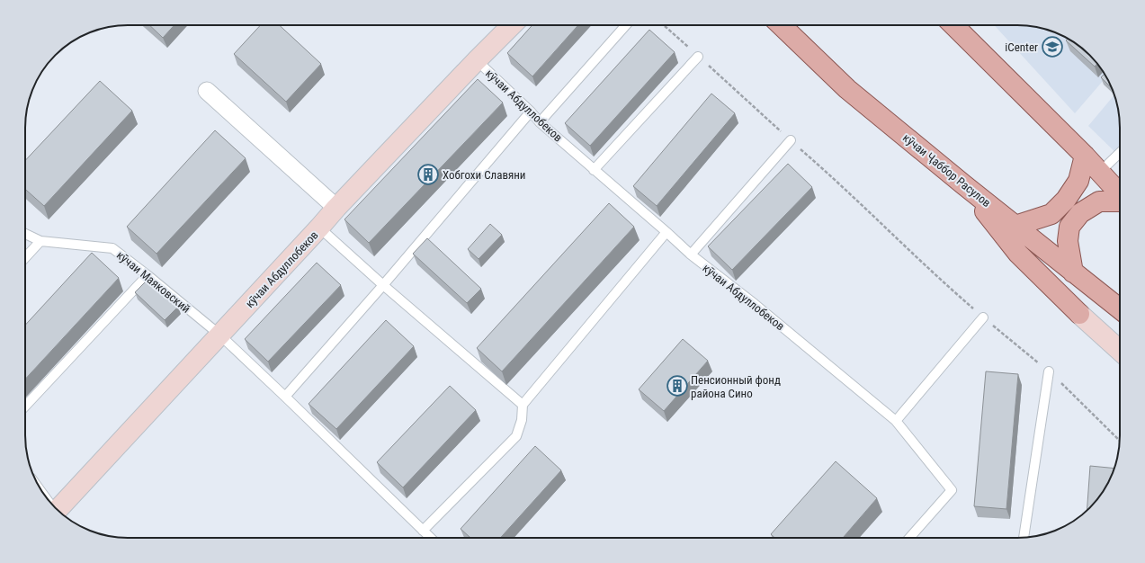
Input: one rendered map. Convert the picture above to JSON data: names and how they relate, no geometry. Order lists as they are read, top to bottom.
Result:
{
  "streets": {
    "main road": ["кӯчаи Ҷаббор Расулов"],
    "street": ["кӯчаи Абдуллобеков"],
    "lane": ["кӯчаи Маяковский"]
  },
  "crossings": [
    ["кӯчаи Абдуллобеков", "кӯчаи Маяковский"]
  ],
  "places": {
    "school or university": ["iCenter"],
    "building": ["Хобгохи Славяни", "Пенсионный фонд района Сино"]
  }
}
